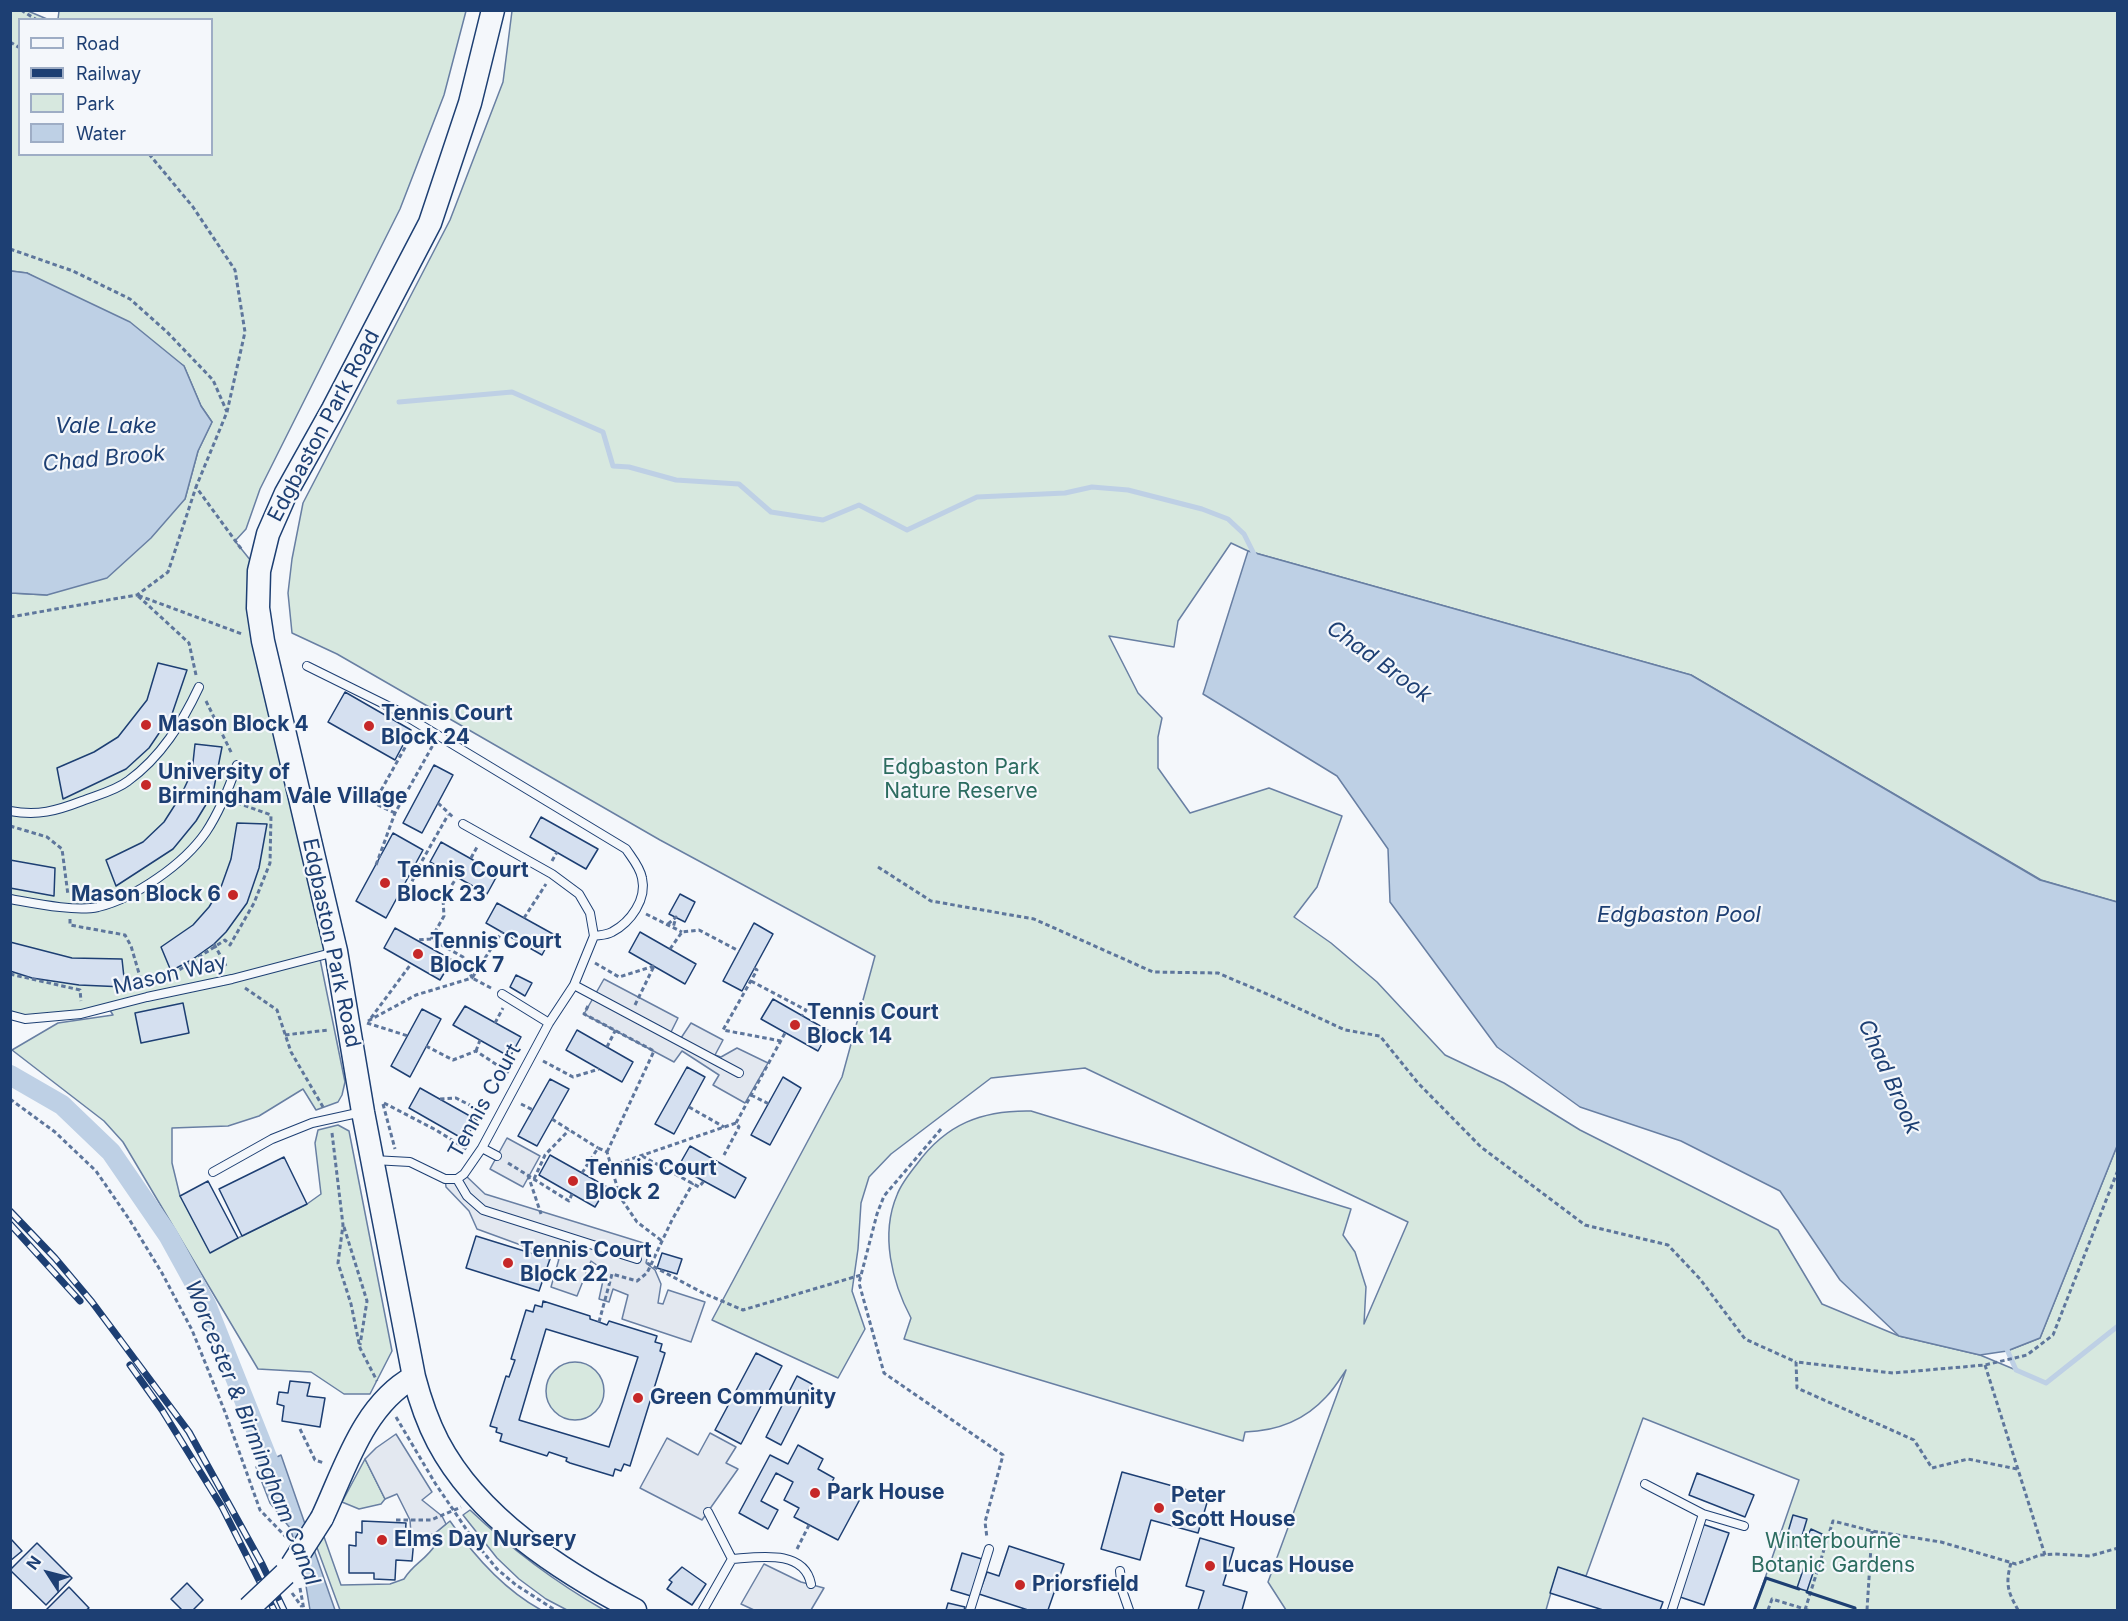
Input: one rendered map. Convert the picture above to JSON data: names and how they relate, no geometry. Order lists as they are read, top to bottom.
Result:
{
  "streets": {
    "street": ["Edgbaston Park Road"],
    "lane": ["Mason Way", "Tennis Court"]
  },
  "crossings": [
    ["Edgbaston Park Road", "Mason Way"],
    ["Edgbaston Park Road", "Tennis Court"]
  ],
  "water": [
    "Vale Lake",
    "Chad Brook",
    "Edgbaston Pool",
    "Worcester & Birmingham Canal"
  ],
  "parks": ["Edgbaston Park Nature Reserve", "Winterbourne Botanic Gardens"],
  "places": [
    "Mason Block 4",
    "Tennis Court Block 24",
    "University of Birmingham Vale Village",
    "Tennis Court Block 23",
    "Mason Block 6",
    "Tennis Court Block 7",
    "Tennis Court Block 14",
    "Tennis Court Block 2",
    "Tennis Court Block 22",
    "Green Community",
    "Park House",
    "Peter Scott House",
    "Elms Day Nursery",
    "Lucas House",
    "Priorsfield"
  ],
  "legend": [
    "Road",
    "Railway",
    "Park",
    "Water"
  ],
  "north": "top left"
}
